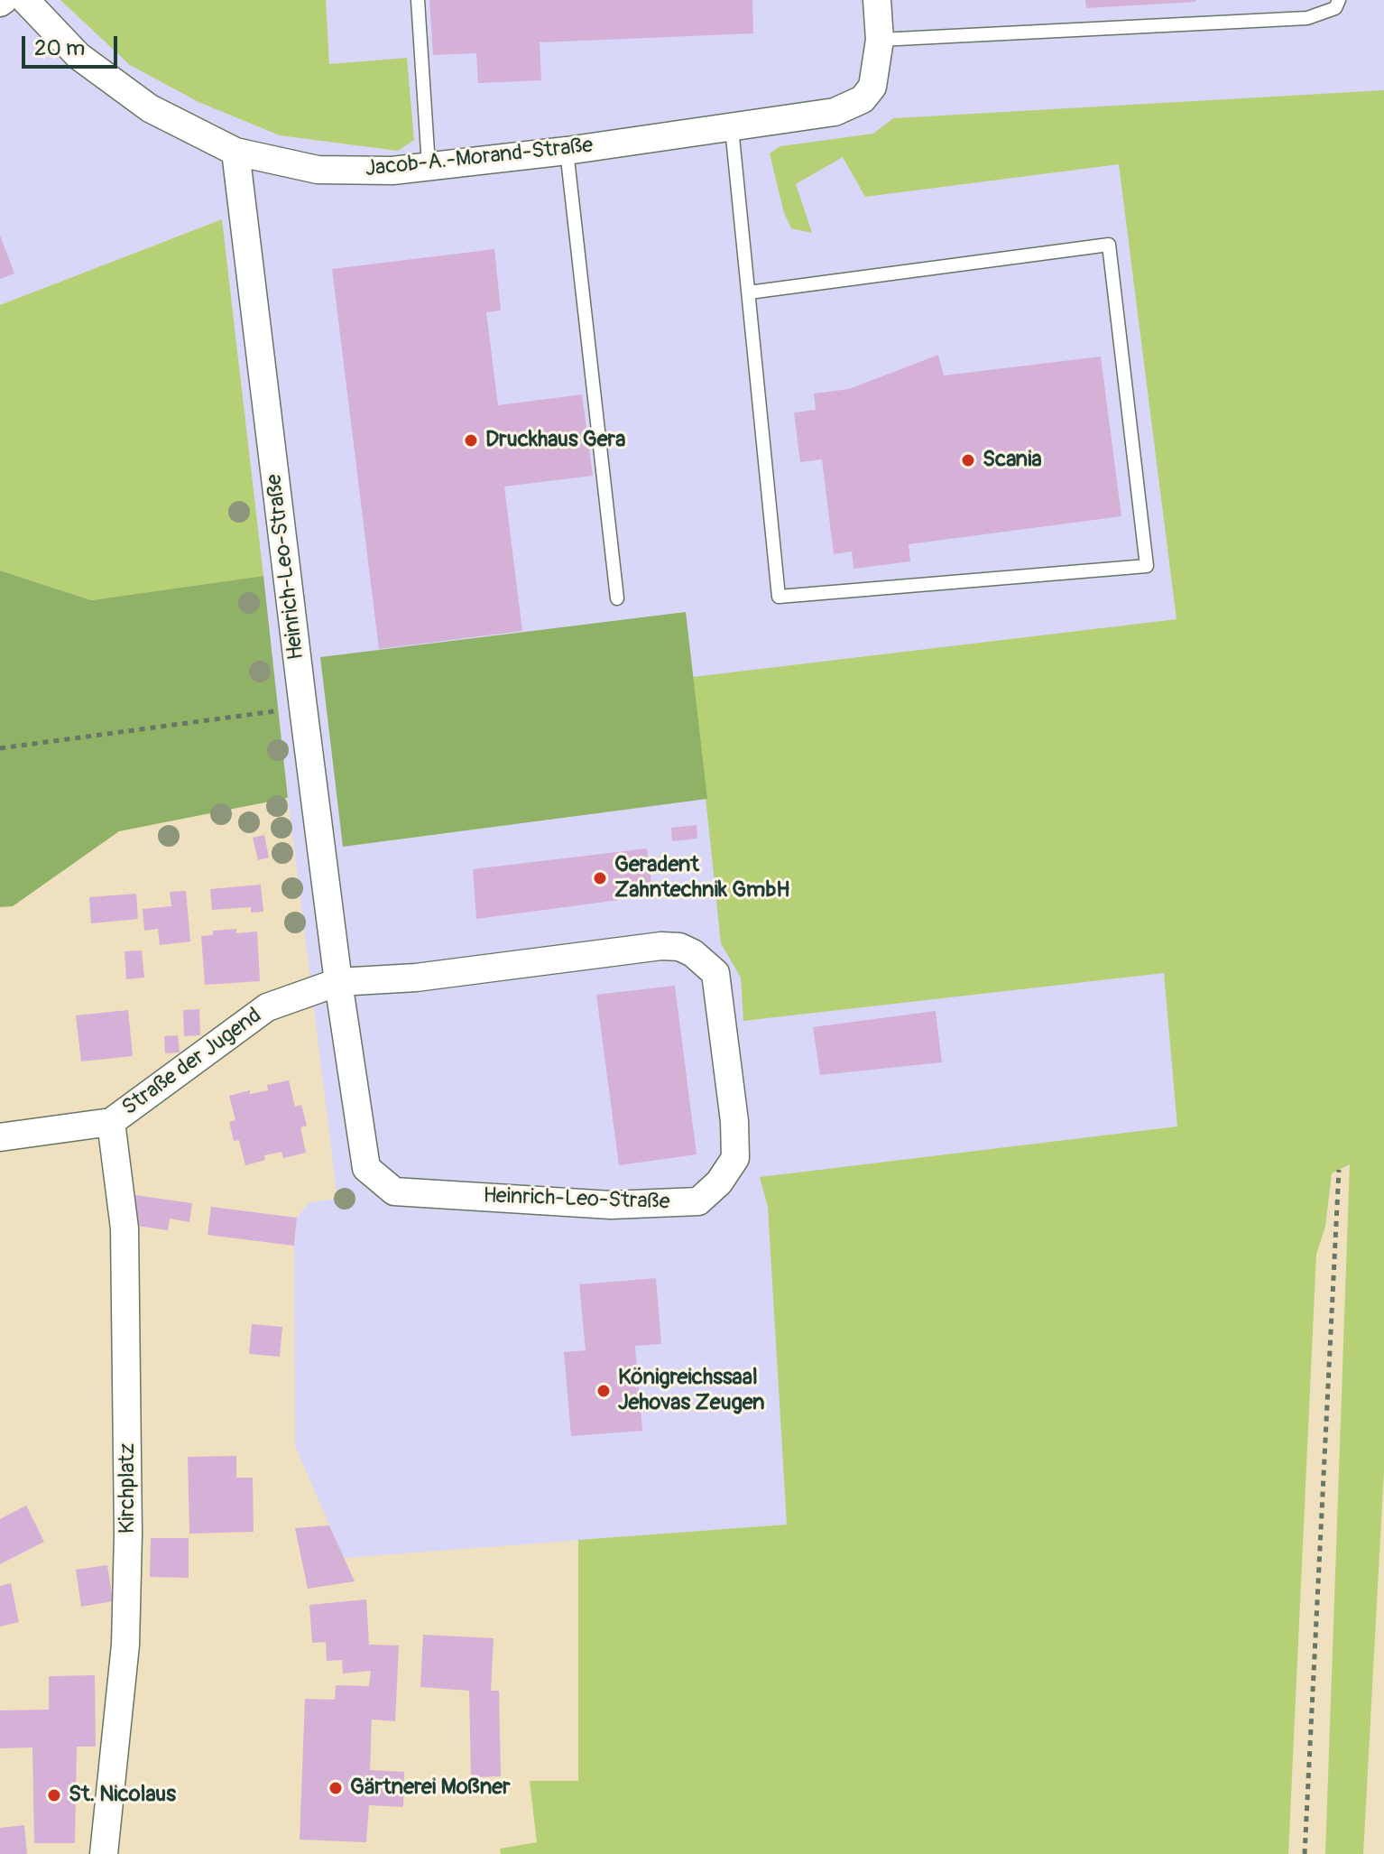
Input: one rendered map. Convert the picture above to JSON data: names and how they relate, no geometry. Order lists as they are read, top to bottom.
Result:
{
  "streets": {
    "street": [
      "Jacob-A.-Morand-Straße",
      "Heinrich-Leo-Straße",
      "Straße der Jugend",
      "Kirchplatz"
    ]
  },
  "crossings": [
    ["Jacob-A.-Morand-Straße", "Heinrich-Leo-Straße"],
    ["Heinrich-Leo-Straße", "Straße der Jugend"],
    ["Straße der Jugend", "Kirchplatz"]
  ],
  "places": [
    "Druckhaus Gera",
    "Scania",
    "Geradent Zahntechnik GmbH",
    "Königreichssaal Jehovas Zeugen",
    "Gärtnerei Moßner",
    "St. Nicolaus"
  ],
  "scale_bar": "20 m"
}
